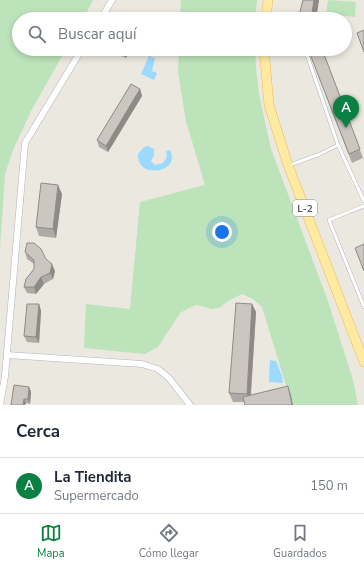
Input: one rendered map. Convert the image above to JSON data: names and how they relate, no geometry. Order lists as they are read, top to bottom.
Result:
{
  "streets": {
    "main road": ["L-2"]
  },
  "page": {
    "search": "Buscar aquí",
    "pins": "A",
    "heading": "Cerca",
    "list": [
      {
        "mark": "A",
        "name": "La Tiendita",
        "note": "Supermercado",
        "value": "150 m"
      }
    ],
    "nav": ["Mapa", "Cómo llegar", "Guardados"]
  }
}
